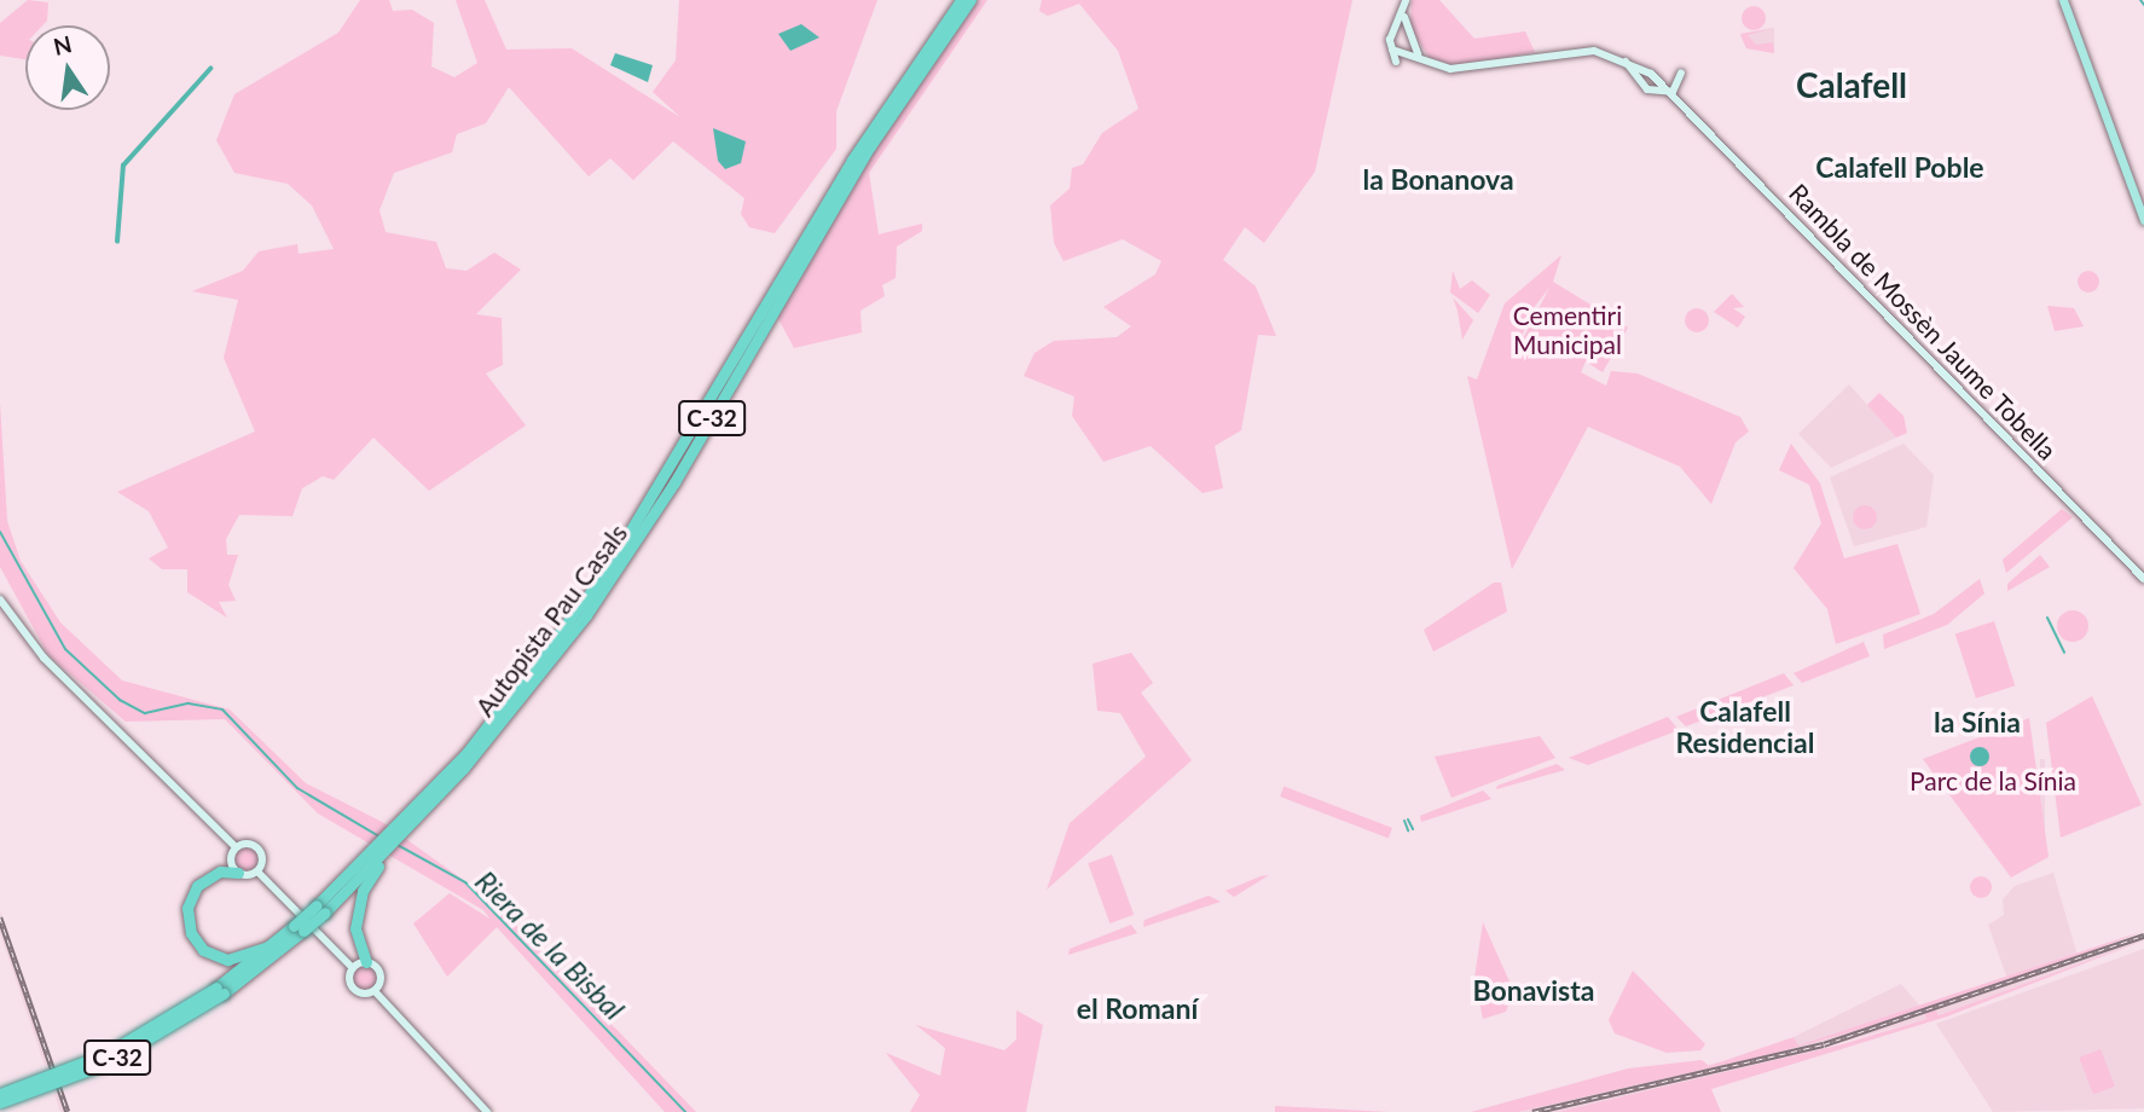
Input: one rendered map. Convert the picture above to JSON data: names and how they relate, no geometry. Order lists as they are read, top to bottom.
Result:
{
  "streets": {
    "highway": ["C-32", "Autopista Pau Casals"],
    "street": ["Rambla de Mossèn Jaume Tobella"]
  },
  "districts": [
    "Calafell",
    "Calafell Poble",
    "la Bonanova",
    "Calafell Residencial",
    "la Sínia",
    "Bonavista",
    "el Romaní"
  ],
  "water": ["Riera de la Bisbal"],
  "parks": ["Cementiri Municipal", "Parc de la Sínia"],
  "north": "top"
}
